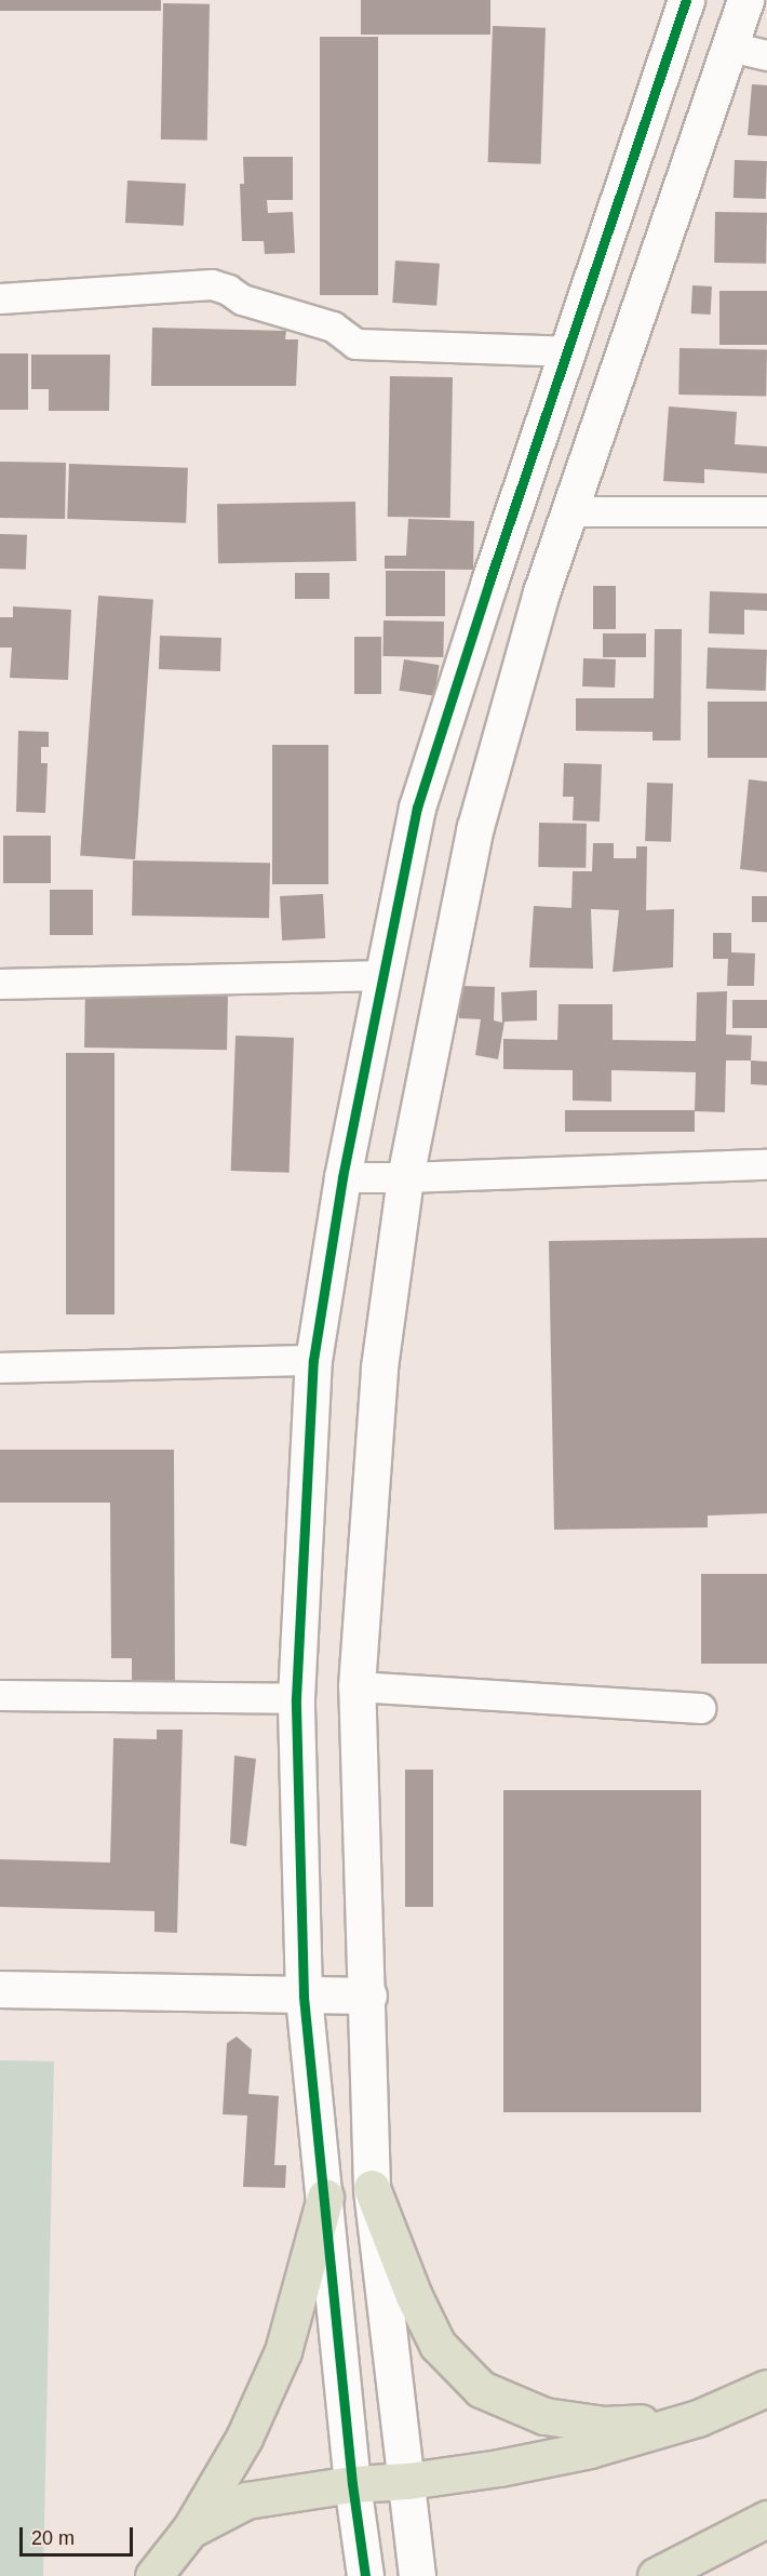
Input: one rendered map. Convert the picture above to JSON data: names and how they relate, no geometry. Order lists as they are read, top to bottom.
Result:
{
  "scale_bar": "20 m"
}
